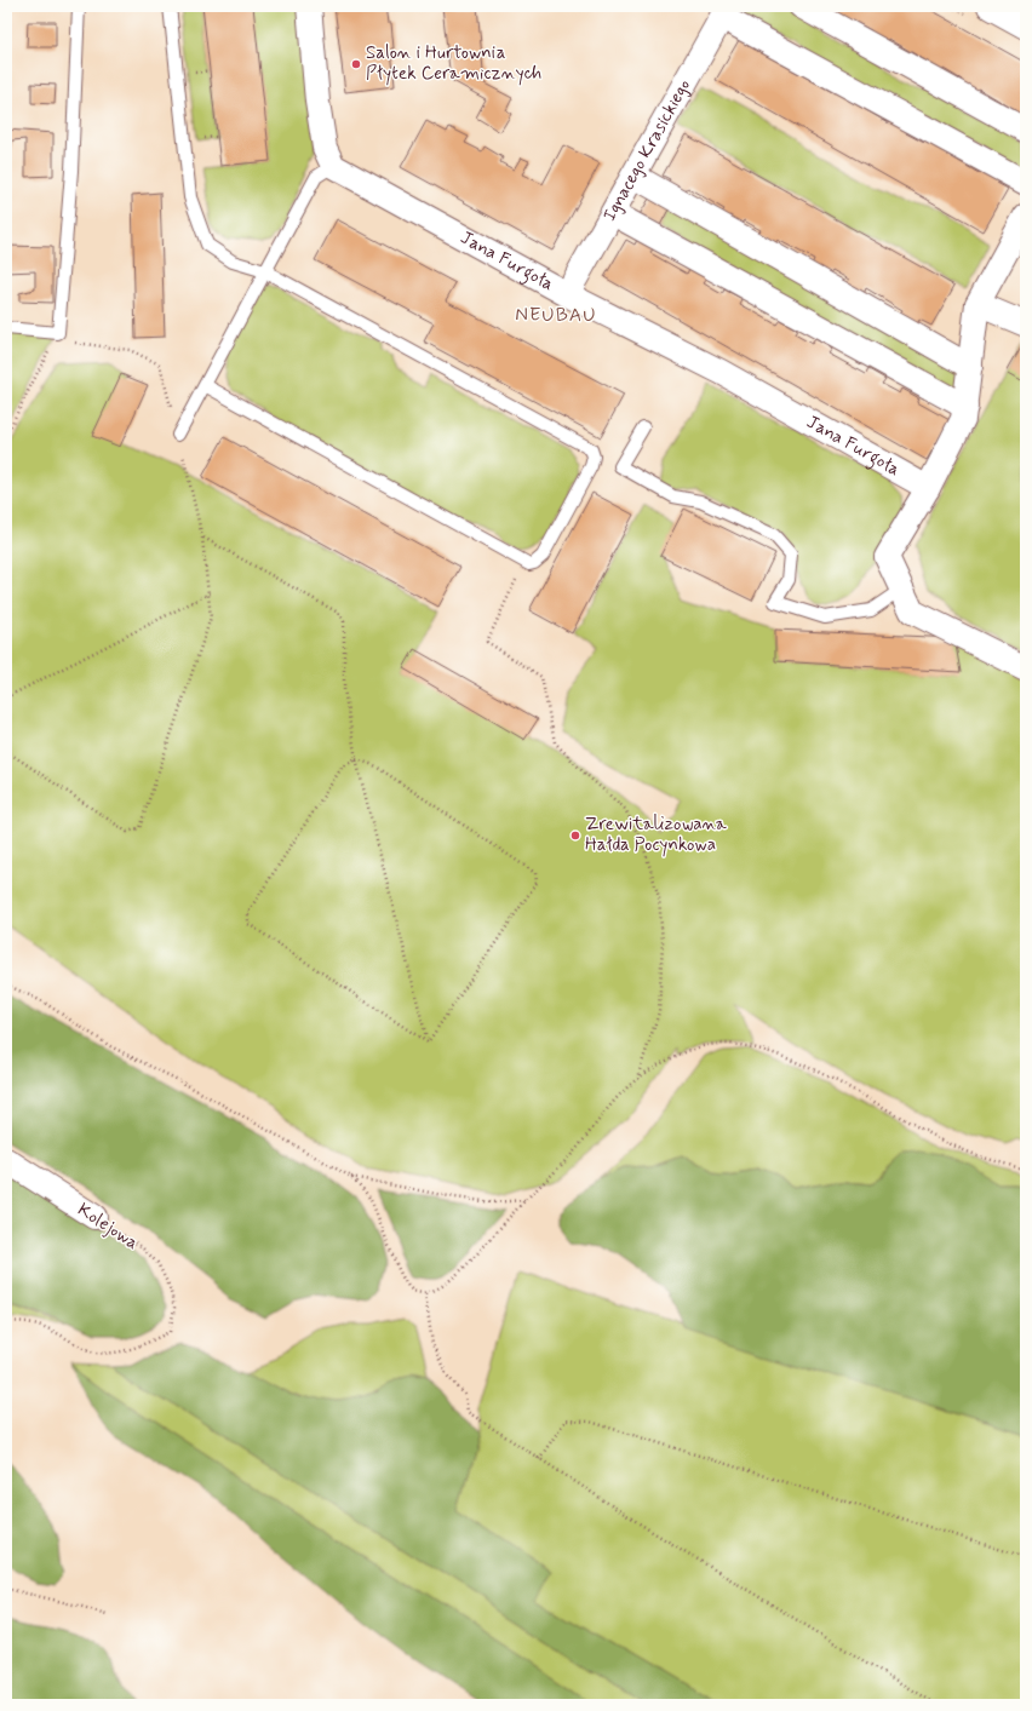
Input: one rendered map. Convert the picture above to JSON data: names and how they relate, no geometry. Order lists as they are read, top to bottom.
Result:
{
  "streets": {
    "street": ["Ignacego Krasickiego", "Jana Furgoła", "Kolejowa"]
  },
  "crossings": [
    ["Ignacego Krasickiego", "Jana Furgoła"]
  ],
  "districts": ["NEUBAU"],
  "places": ["Salon i Hurtownia Płytek Ceramicznych", "Zrewitalizowana Hałda Pocynkowa"]
}
